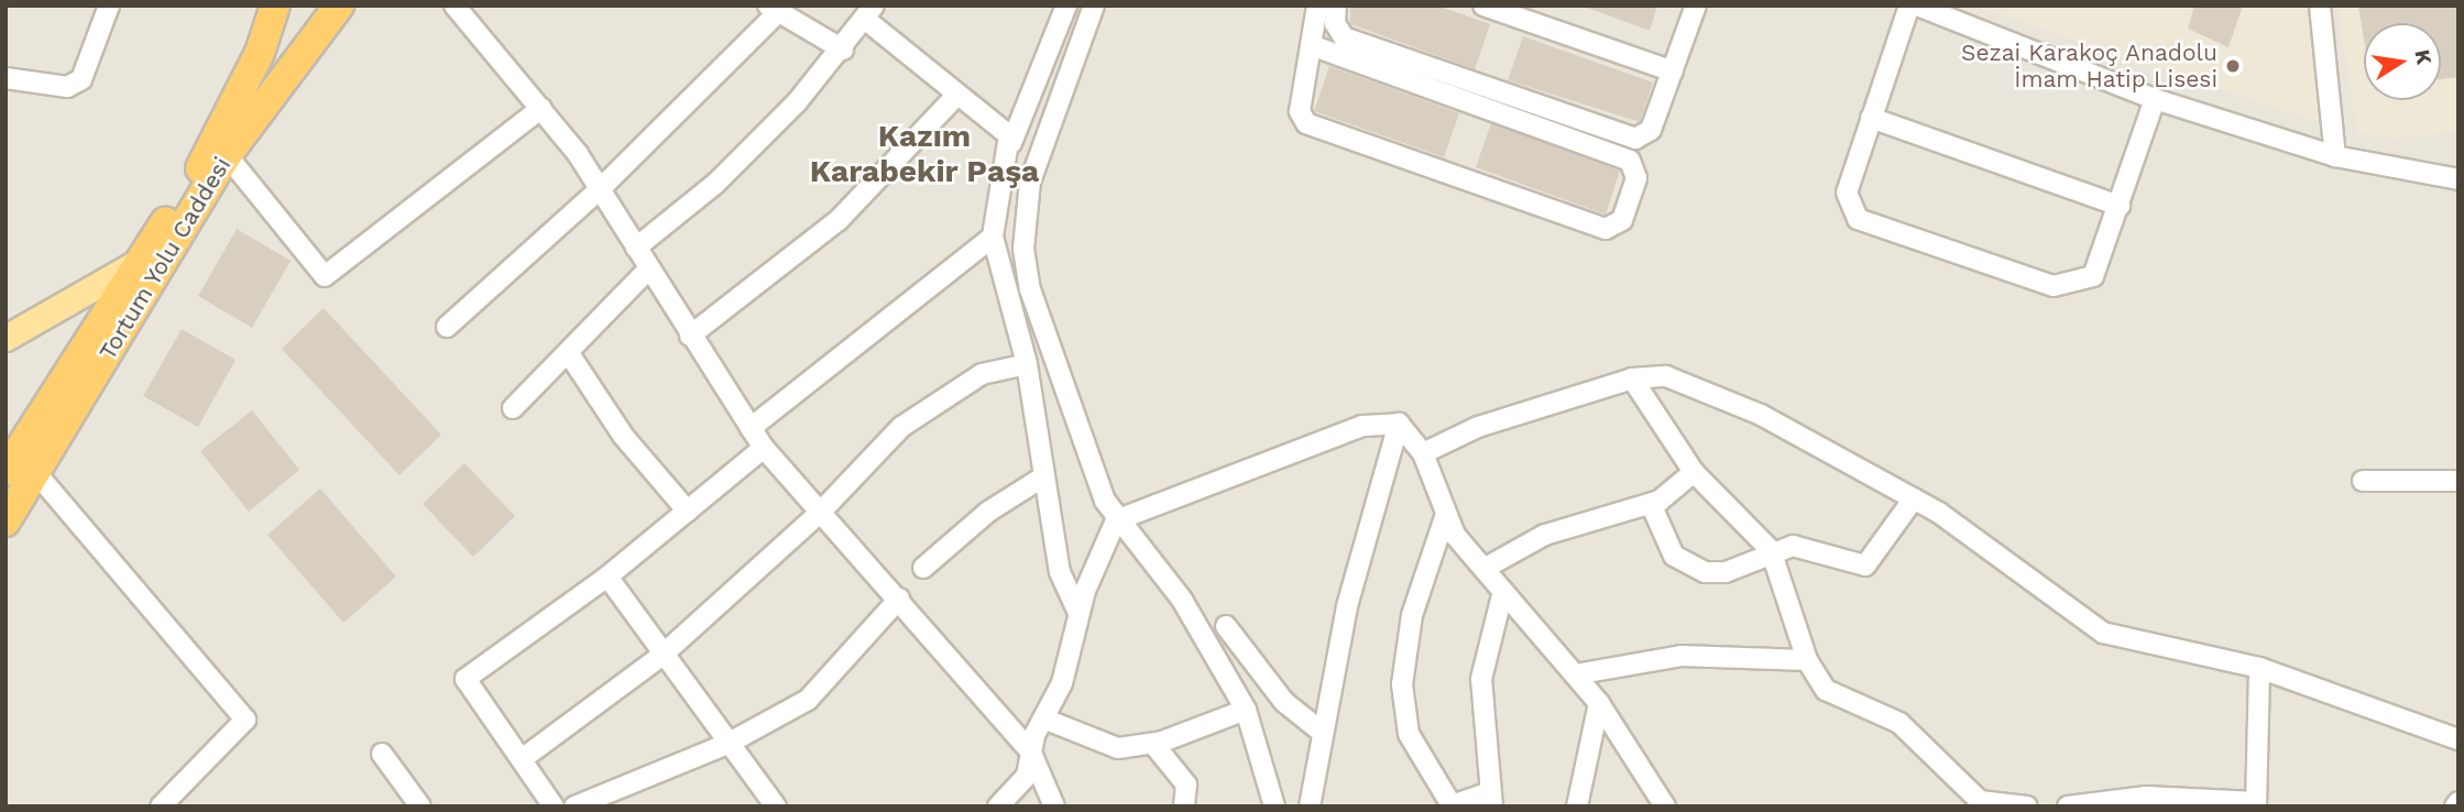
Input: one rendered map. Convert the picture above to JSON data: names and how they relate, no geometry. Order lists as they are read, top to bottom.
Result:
{
  "streets": {
    "highway": ["Tortum Yolu Caddesi"]
  },
  "districts": ["Kazım Karabekir Paşa"],
  "places": ["Sezai Karakoç Anadolu İmam Hatip Lisesi"],
  "north": "right"
}
